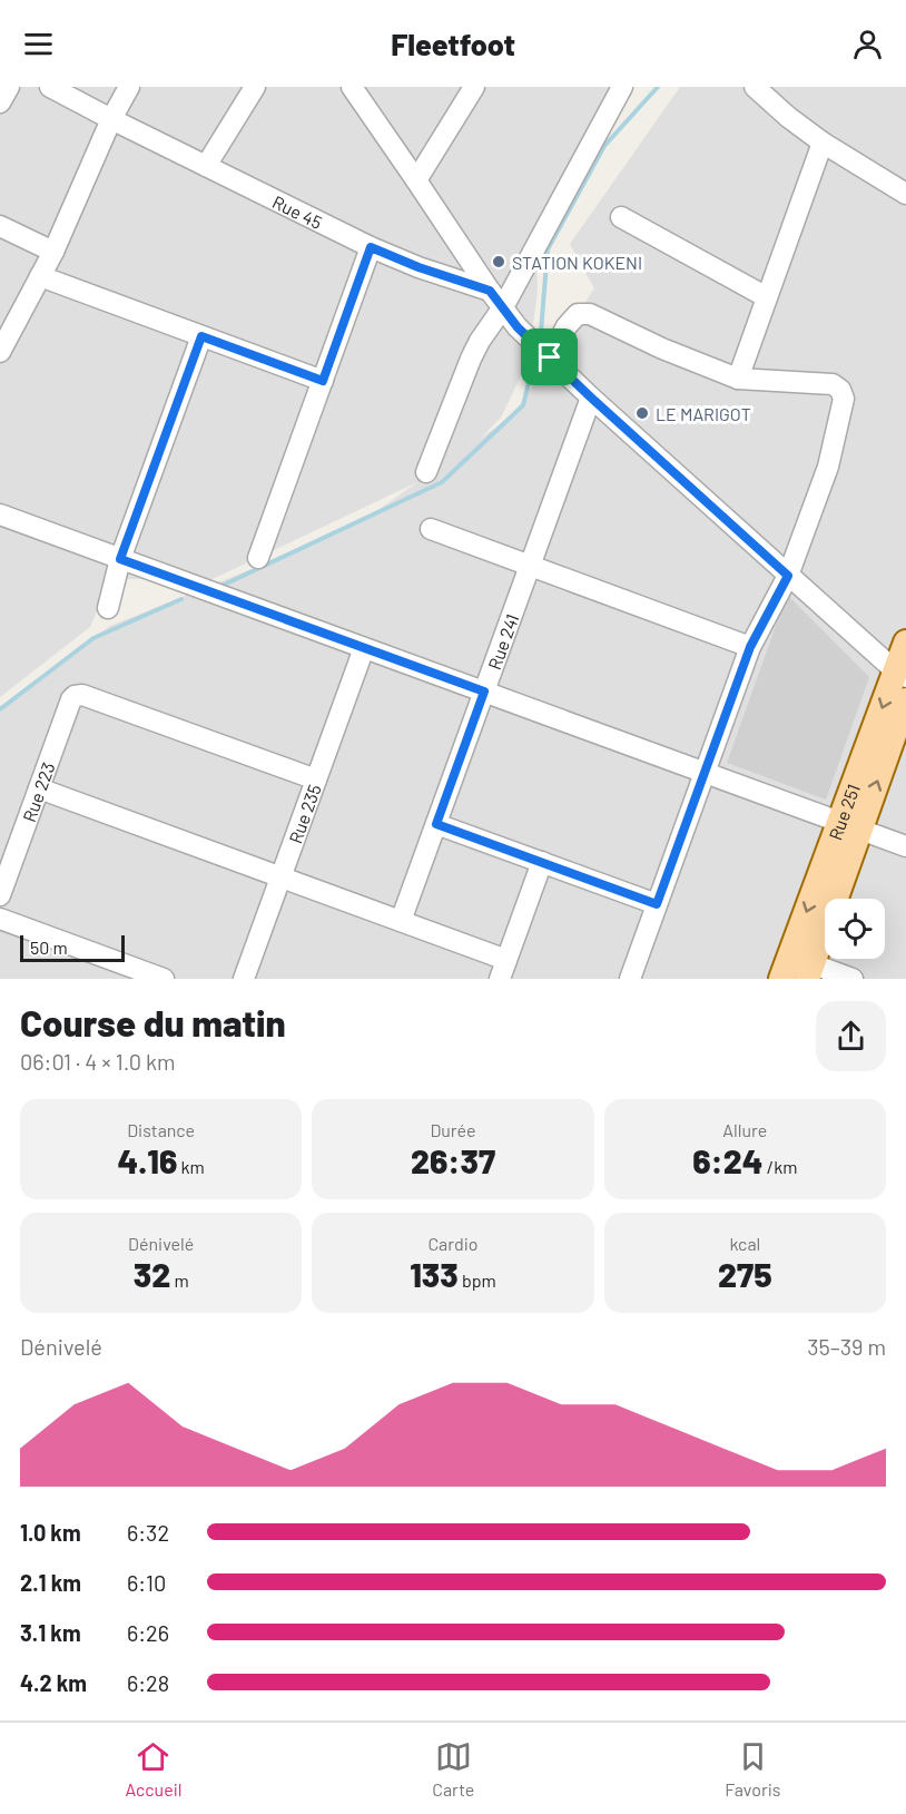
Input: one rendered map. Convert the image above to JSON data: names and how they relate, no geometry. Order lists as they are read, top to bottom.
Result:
{
  "streets": {
    "main road": ["Rue 251"],
    "street": [
      "Rue 45",
      "Rue 241",
      "Rue 223",
      "Rue 235"
    ]
  },
  "crossings": [
    ["Rue 223", "Rue 235"]
  ],
  "places": ["STATION KOKENI", "LE MARIGOT"],
  "scale_bar": "50 m",
  "page": {
    "header": "Fleetfoot",
    "scale": "50 m",
    "heading": ["Course du matin", "06:01 · 4 × 1.0 km"],
    "stats": [
      ["Distance", "4.16 km"],
      ["Durée", "26:37"],
      ["Allure", "6:24 /km"],
      ["Dénivelé", "32 m"],
      ["Cardio", "133 bpm"],
      ["kcal", "275"]
    ],
    "chart": ["Dénivelé", "35–39 m"],
    "list": [
      {
        "name": "1.0 km",
        "note": "6:32"
      },
      {
        "name": "2.1 km",
        "note": "6:10"
      },
      {
        "name": "3.1 km",
        "note": "6:26"
      },
      {
        "name": "4.2 km",
        "note": "6:28"
      }
    ],
    "tabs": ["Accueil", "Carte", "Favoris"]
  }
}
